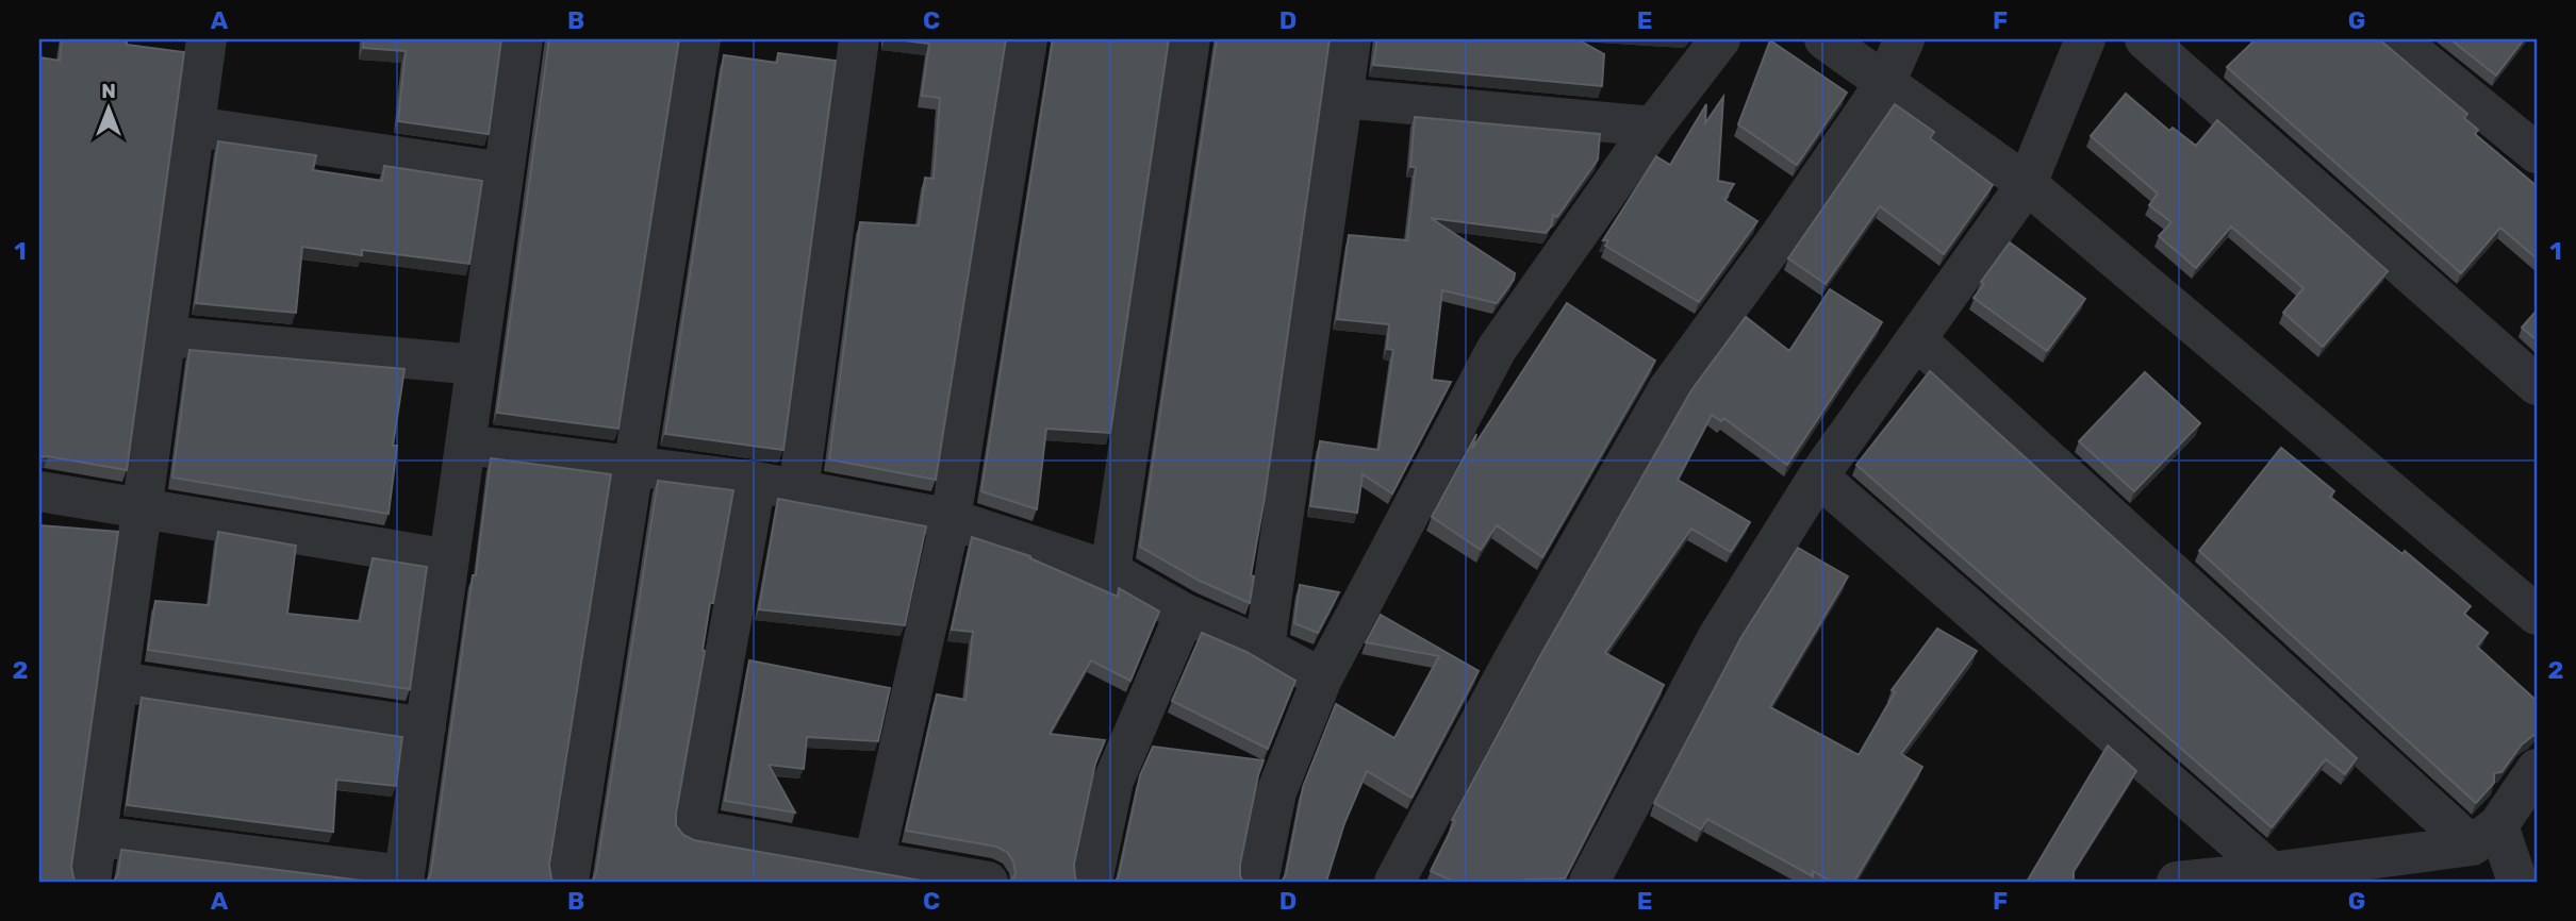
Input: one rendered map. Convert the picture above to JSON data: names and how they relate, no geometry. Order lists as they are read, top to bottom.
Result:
{
  "north": "top",
  "grid": {
    "columns": [
      "A",
      "B",
      "C",
      "D",
      "E",
      "F",
      "G"
    ],
    "rows": ["1", "2"]
  }
}
